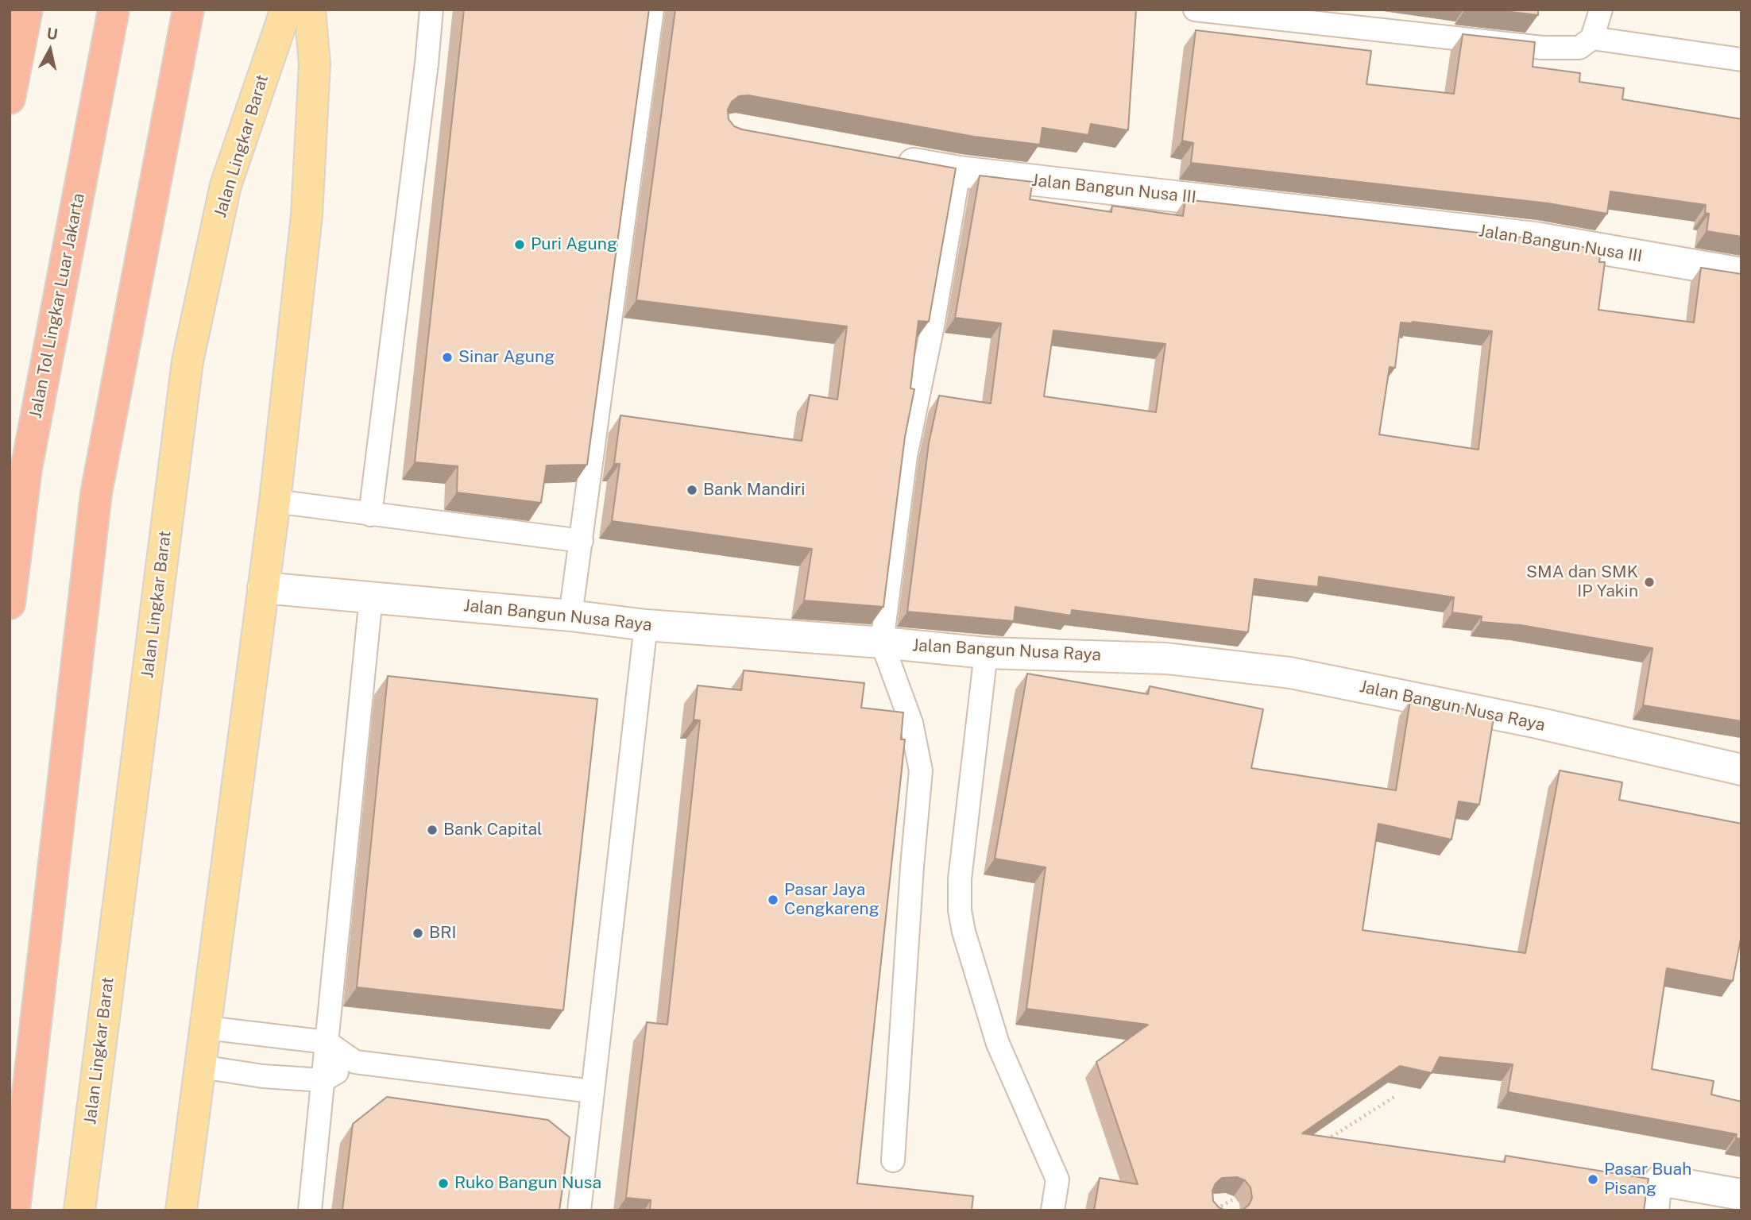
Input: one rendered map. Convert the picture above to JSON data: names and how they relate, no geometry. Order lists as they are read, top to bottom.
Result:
{
  "streets": {
    "highway": ["Jalan Tol Lingkar Luar Jakarta"],
    "main road": ["Jalan Lingkar Barat"],
    "street": ["Jalan Bangun Nusa III", "Jalan Bangun Nusa Raya"]
  },
  "places": [
    "Puri Agung",
    "Sinar Agung",
    "Bank Mandiri",
    "SMA dan SMK IP Yakin",
    "Bank Capital",
    "Pasar Jaya Cengkareng",
    "BRI",
    "Pasar Buah Pisang",
    "Ruko Bangun Nusa"
  ],
  "north": "top"
}
